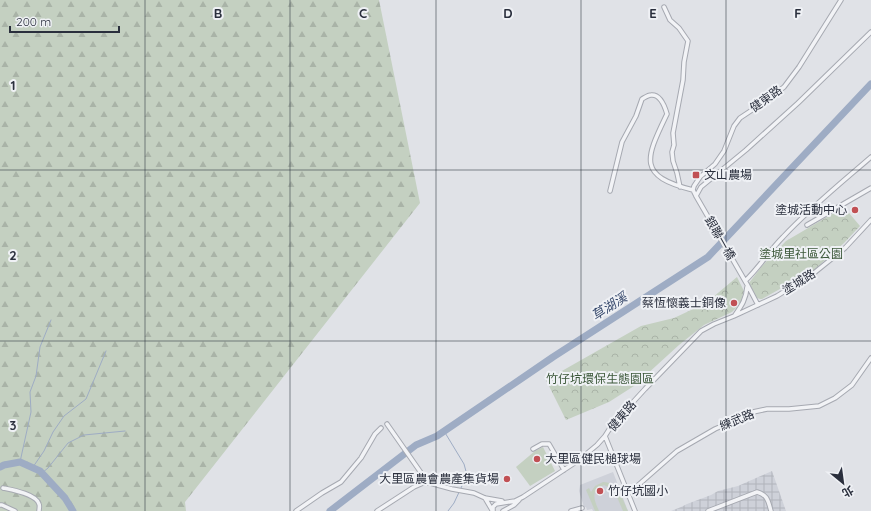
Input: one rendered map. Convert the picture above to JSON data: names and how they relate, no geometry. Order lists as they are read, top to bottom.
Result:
{
  "streets": {
    "street": [
      "健東路",
      "銀聯一橋",
      "塗城路",
      "練武路"
    ]
  },
  "crossings": [
    ["健東路", "塗城路"]
  ],
  "water": ["草湖溪"],
  "parks": ["塗城里社區公園", "竹仔坑環保生態園區"],
  "places": {
    "transit": ["文山農場"],
    "other": [
      "塗城活動中心",
      "蔡恆懷義士銅像",
      "大里區健民槌球場",
      "大里區農會農產集貨場",
      "竹仔坑國小"
    ]
  },
  "scale_bar": "200 m",
  "north": "bottom right",
  "grid": {
    "columns": [
      "B",
      "C",
      "D",
      "E",
      "F"
    ],
    "rows": ["1", "2", "3"]
  }
}
